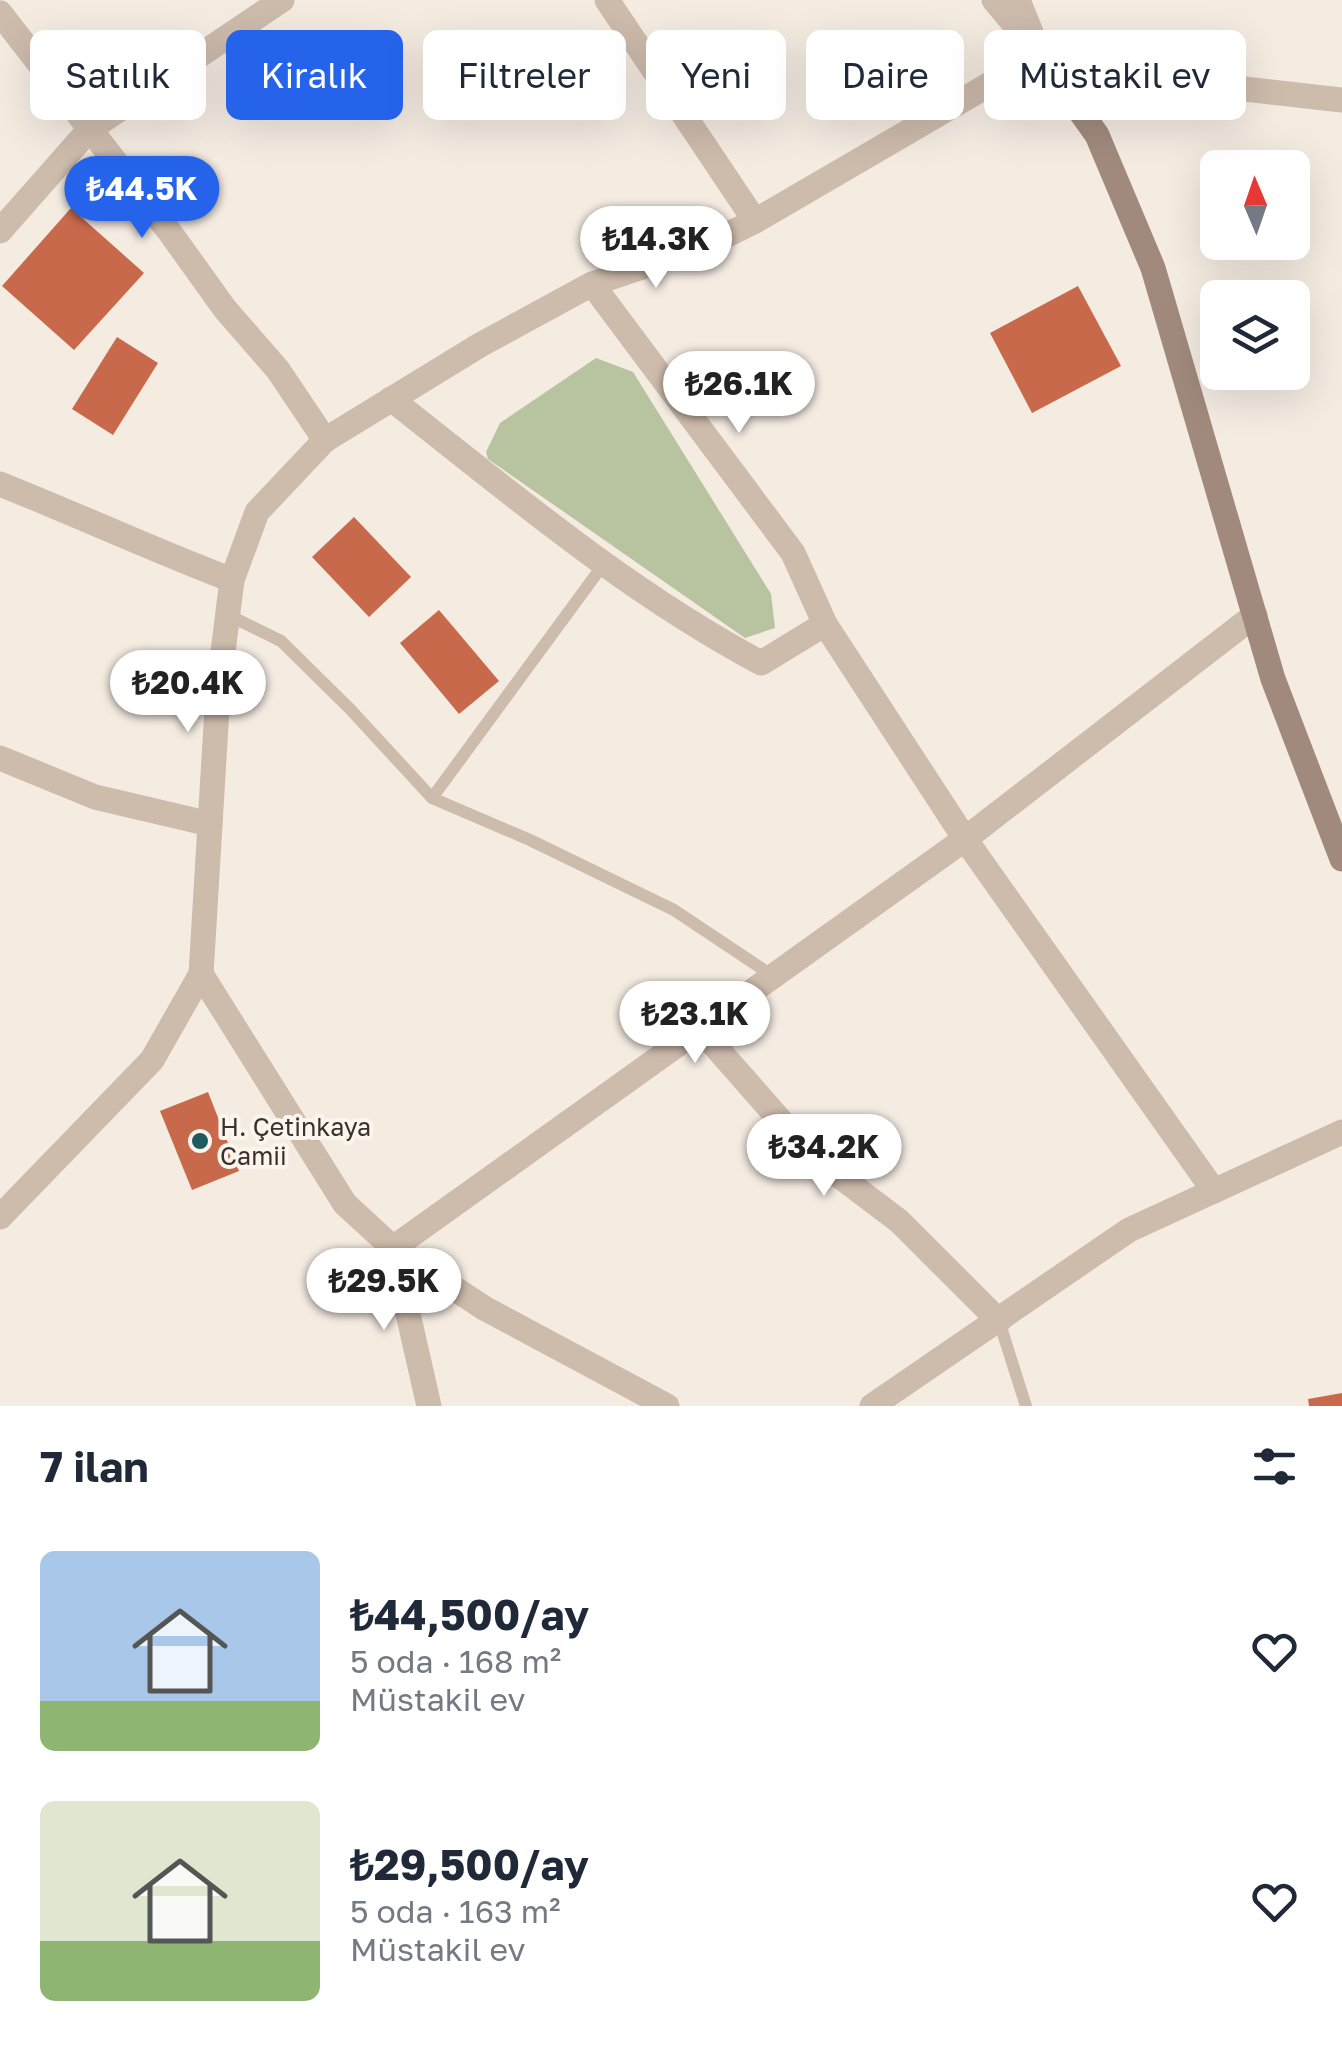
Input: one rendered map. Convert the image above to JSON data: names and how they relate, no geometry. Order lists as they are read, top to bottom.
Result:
{
  "places": ["H. Çetinkaya Camii"],
  "north": "top",
  "page": {
    "chip": [
      "Satılık",
      "Kiralık",
      "Filtreler",
      "Yeni",
      "Daire",
      "Müstakil ev"
    ],
    "price": [
      "₺44.5K",
      "₺14.3K",
      "₺26.1K",
      "₺20.4K",
      "₺23.1K",
      "₺34.2K",
      "₺29.5K"
    ],
    "heading": "7 ilan",
    "list": [
      {
        "name": "₺44,500/ay",
        "note": "5 oda · 168 m² · Müstakil ev"
      },
      {
        "name": "₺29,500/ay",
        "note": "5 oda · 163 m² · Müstakil ev"
      }
    ]
  }
}
